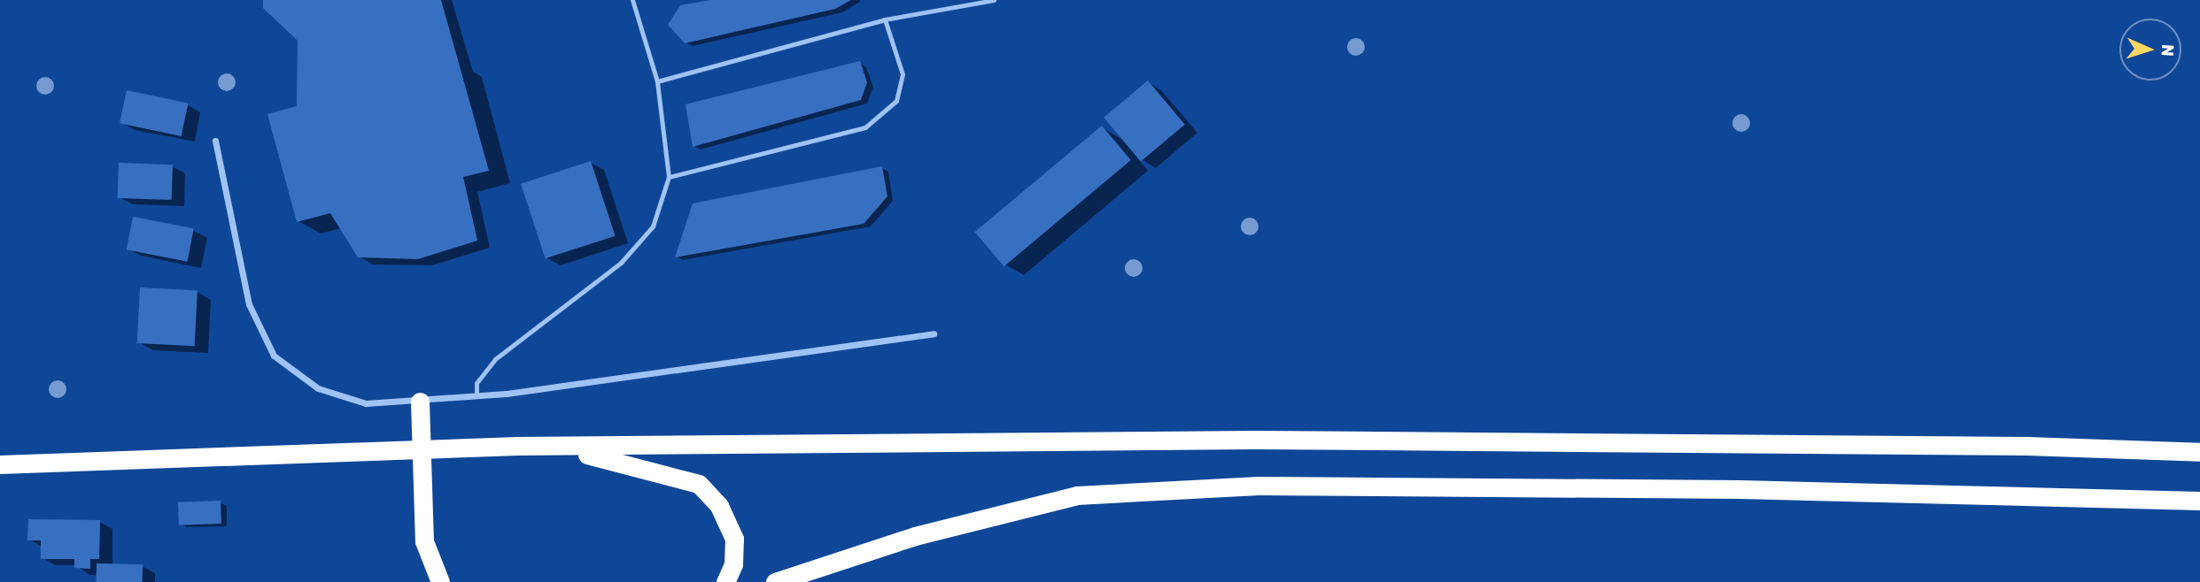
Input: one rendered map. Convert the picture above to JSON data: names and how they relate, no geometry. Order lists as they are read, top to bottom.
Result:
{
  "north": "right"
}
